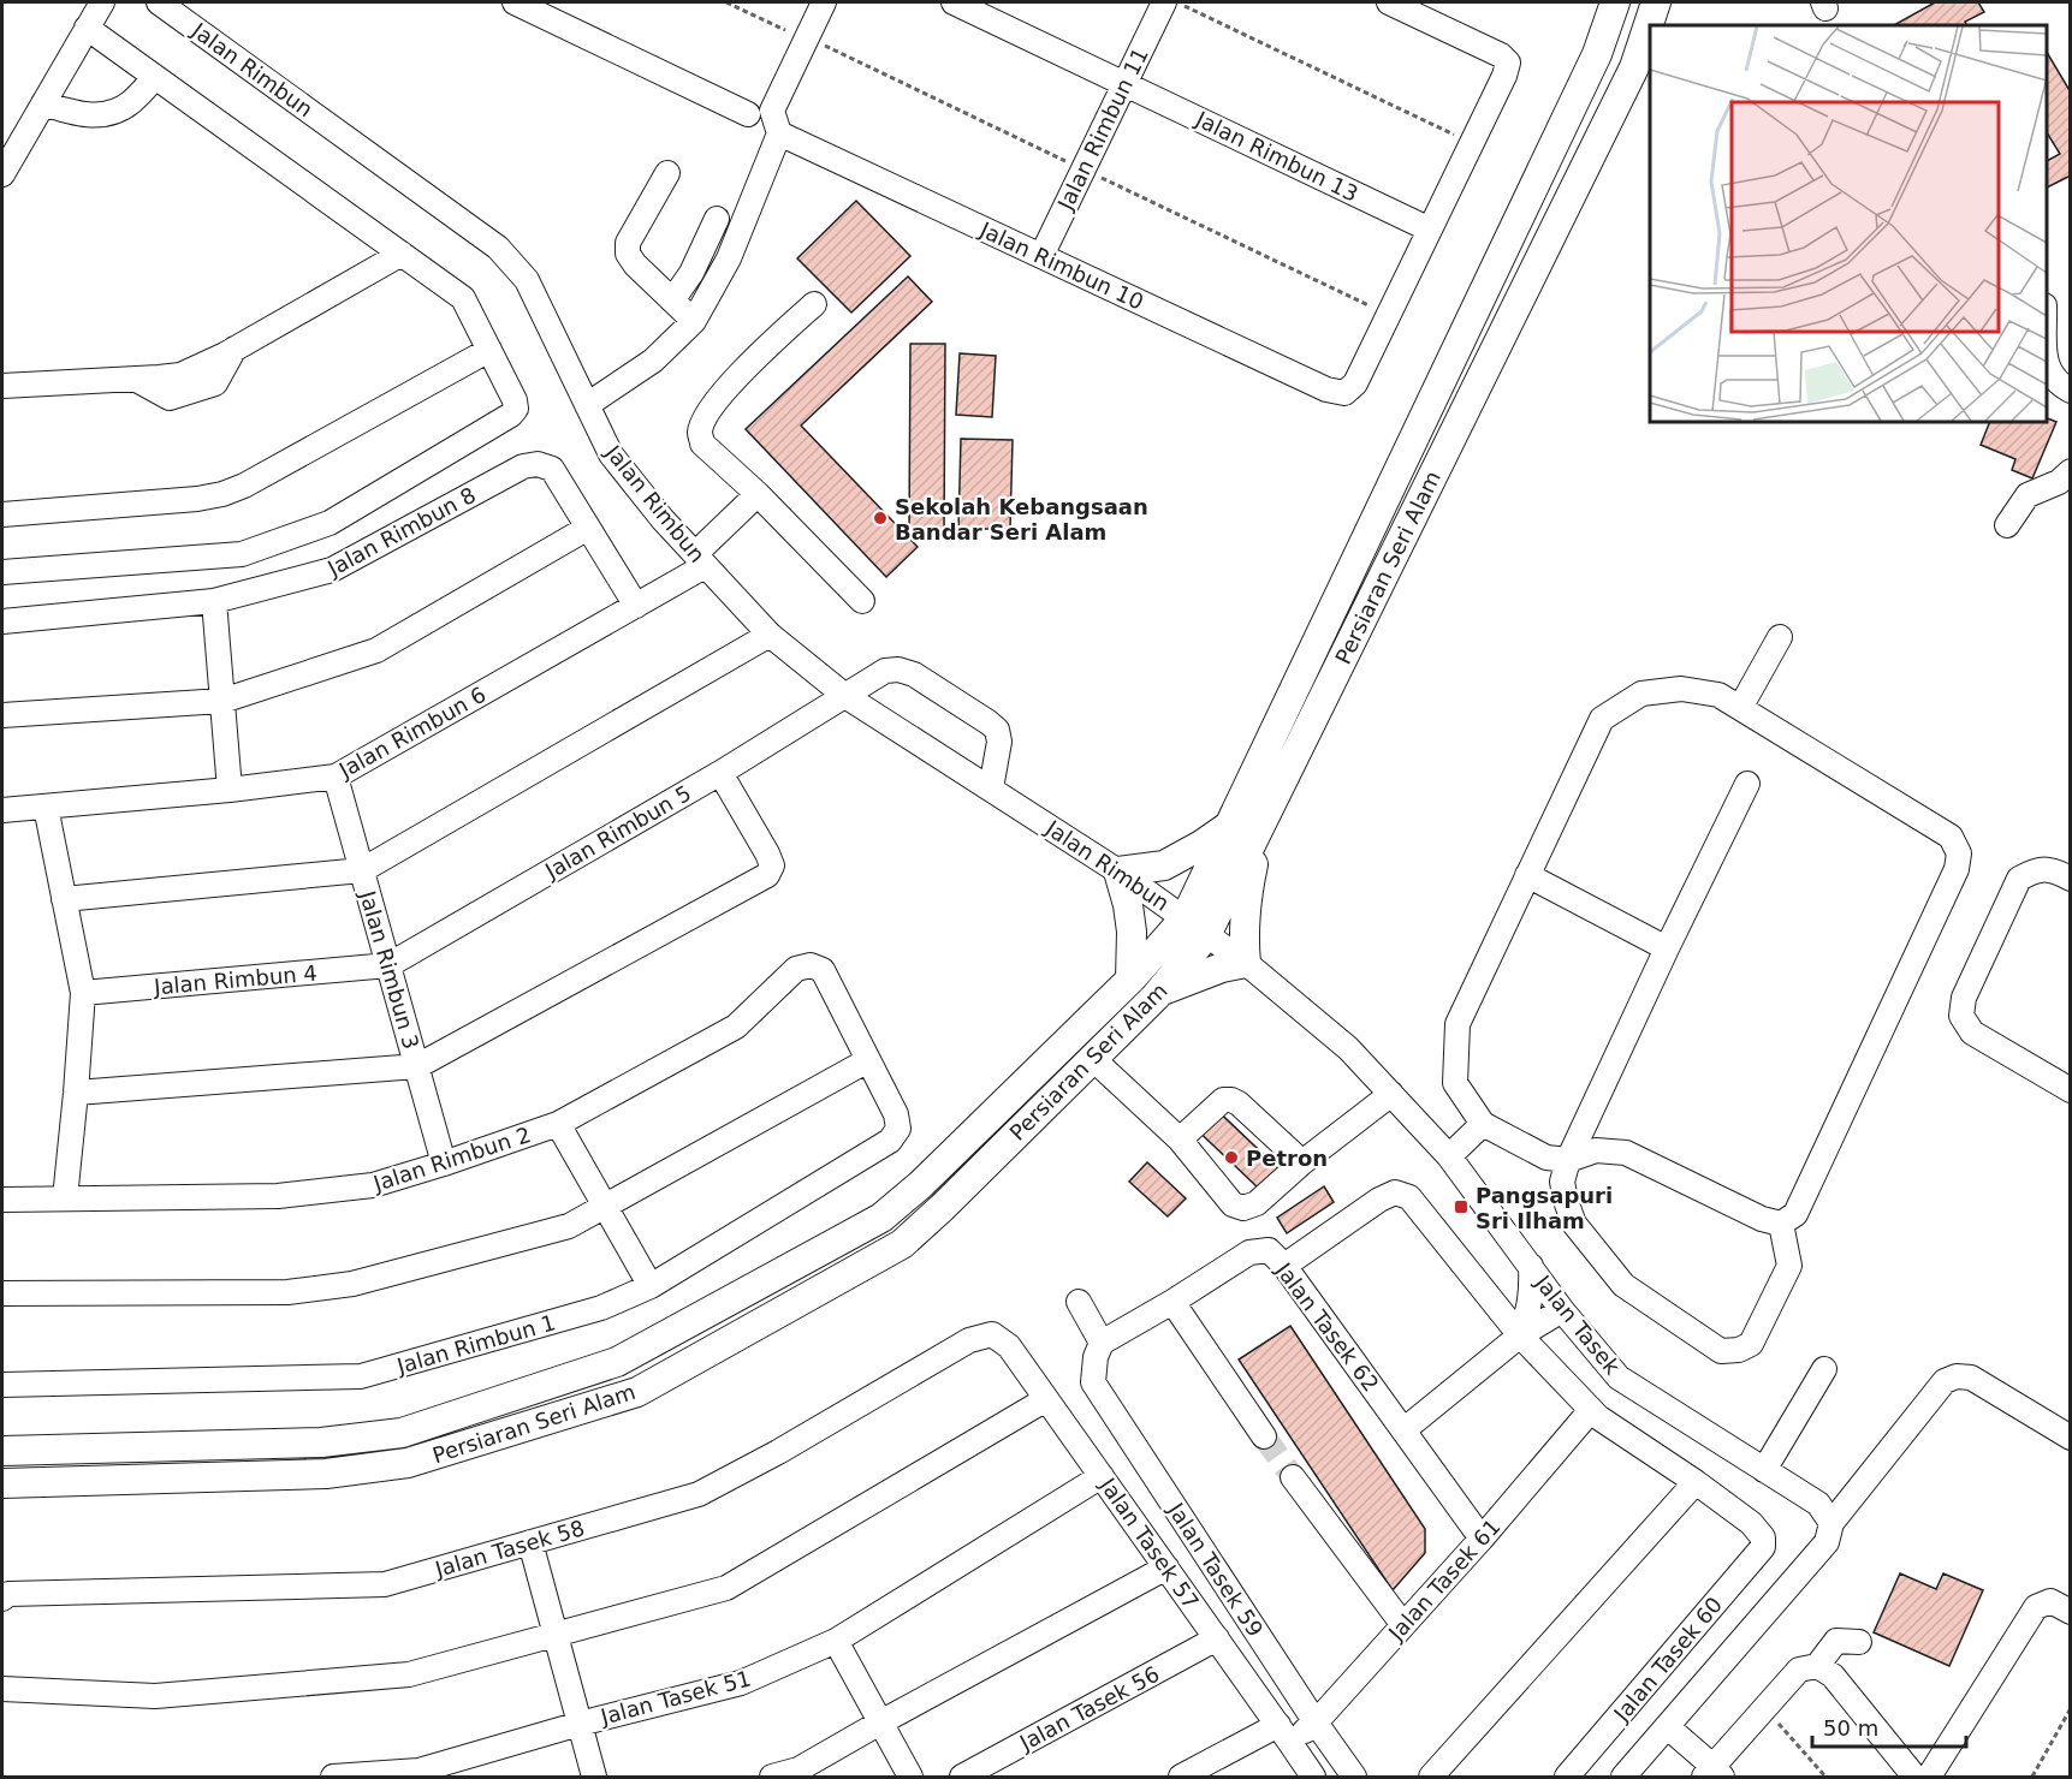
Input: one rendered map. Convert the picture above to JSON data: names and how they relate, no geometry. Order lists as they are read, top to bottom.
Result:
{
  "streets": {
    "main road": ["Persiaran Seri Alam"],
    "street": [
      "Jalan Rimbun",
      "Jalan Rimbun 11",
      "Jalan Rimbun 13",
      "Jalan Rimbun 10",
      "Jalan Rimbun 8",
      "Jalan Rimbun 6",
      "Jalan Rimbun 5",
      "Jalan Rimbun 3",
      "Jalan Rimbun 4",
      "Jalan Rimbun 2",
      "Jalan Tasek",
      "Jalan Tasek 62",
      "Jalan Rimbun 1",
      "Jalan Tasek 57",
      "Jalan Tasek 58",
      "Jalan Tasek 59",
      "Jalan Tasek 61",
      "Jalan Tasek 60",
      "Jalan Tasek 51",
      "Jalan Tasek 56"
    ]
  },
  "crossings": [
    ["Jalan Rimbun", "Persiaran Seri Alam"],
    ["Jalan Rimbun", "Jalan Rimbun 6"],
    ["Jalan Rimbun", "Jalan Rimbun 5"],
    ["Jalan Rimbun", "Jalan Tasek"],
    ["Jalan Rimbun 11", "Jalan Rimbun 13"],
    ["Jalan Rimbun 11", "Jalan Rimbun 10"],
    ["Jalan Rimbun 8", "Jalan Rimbun 6"],
    ["Persiaran Seri Alam", "Jalan Tasek"],
    ["Jalan Rimbun 6", "Jalan Rimbun 3"],
    ["Jalan Rimbun 5", "Jalan Rimbun 3"],
    ["Jalan Rimbun 5", "Jalan Rimbun 4"],
    ["Jalan Rimbun 3", "Jalan Rimbun 4"],
    ["Jalan Rimbun 3", "Jalan Rimbun 2"],
    ["Jalan Rimbun 2", "Jalan Rimbun 1"],
    ["Jalan Tasek 62", "Jalan Tasek 59"],
    ["Jalan Tasek 62", "Jalan Tasek 61"],
    ["Jalan Tasek 57", "Jalan Tasek 58"],
    ["Jalan Tasek 57", "Jalan Tasek 61"],
    ["Jalan Tasek 57", "Jalan Tasek 51"],
    ["Jalan Tasek 57", "Jalan Tasek 56"],
    ["Jalan Tasek 59", "Jalan Tasek 61"]
  ],
  "places": {
    "other": ["Sekolah Kebangsaan Bandar Seri Alam", "Petron"],
    "transit": ["Pangsapuri Sri Ilham"]
  },
  "scale_bar": "50 m"
}
